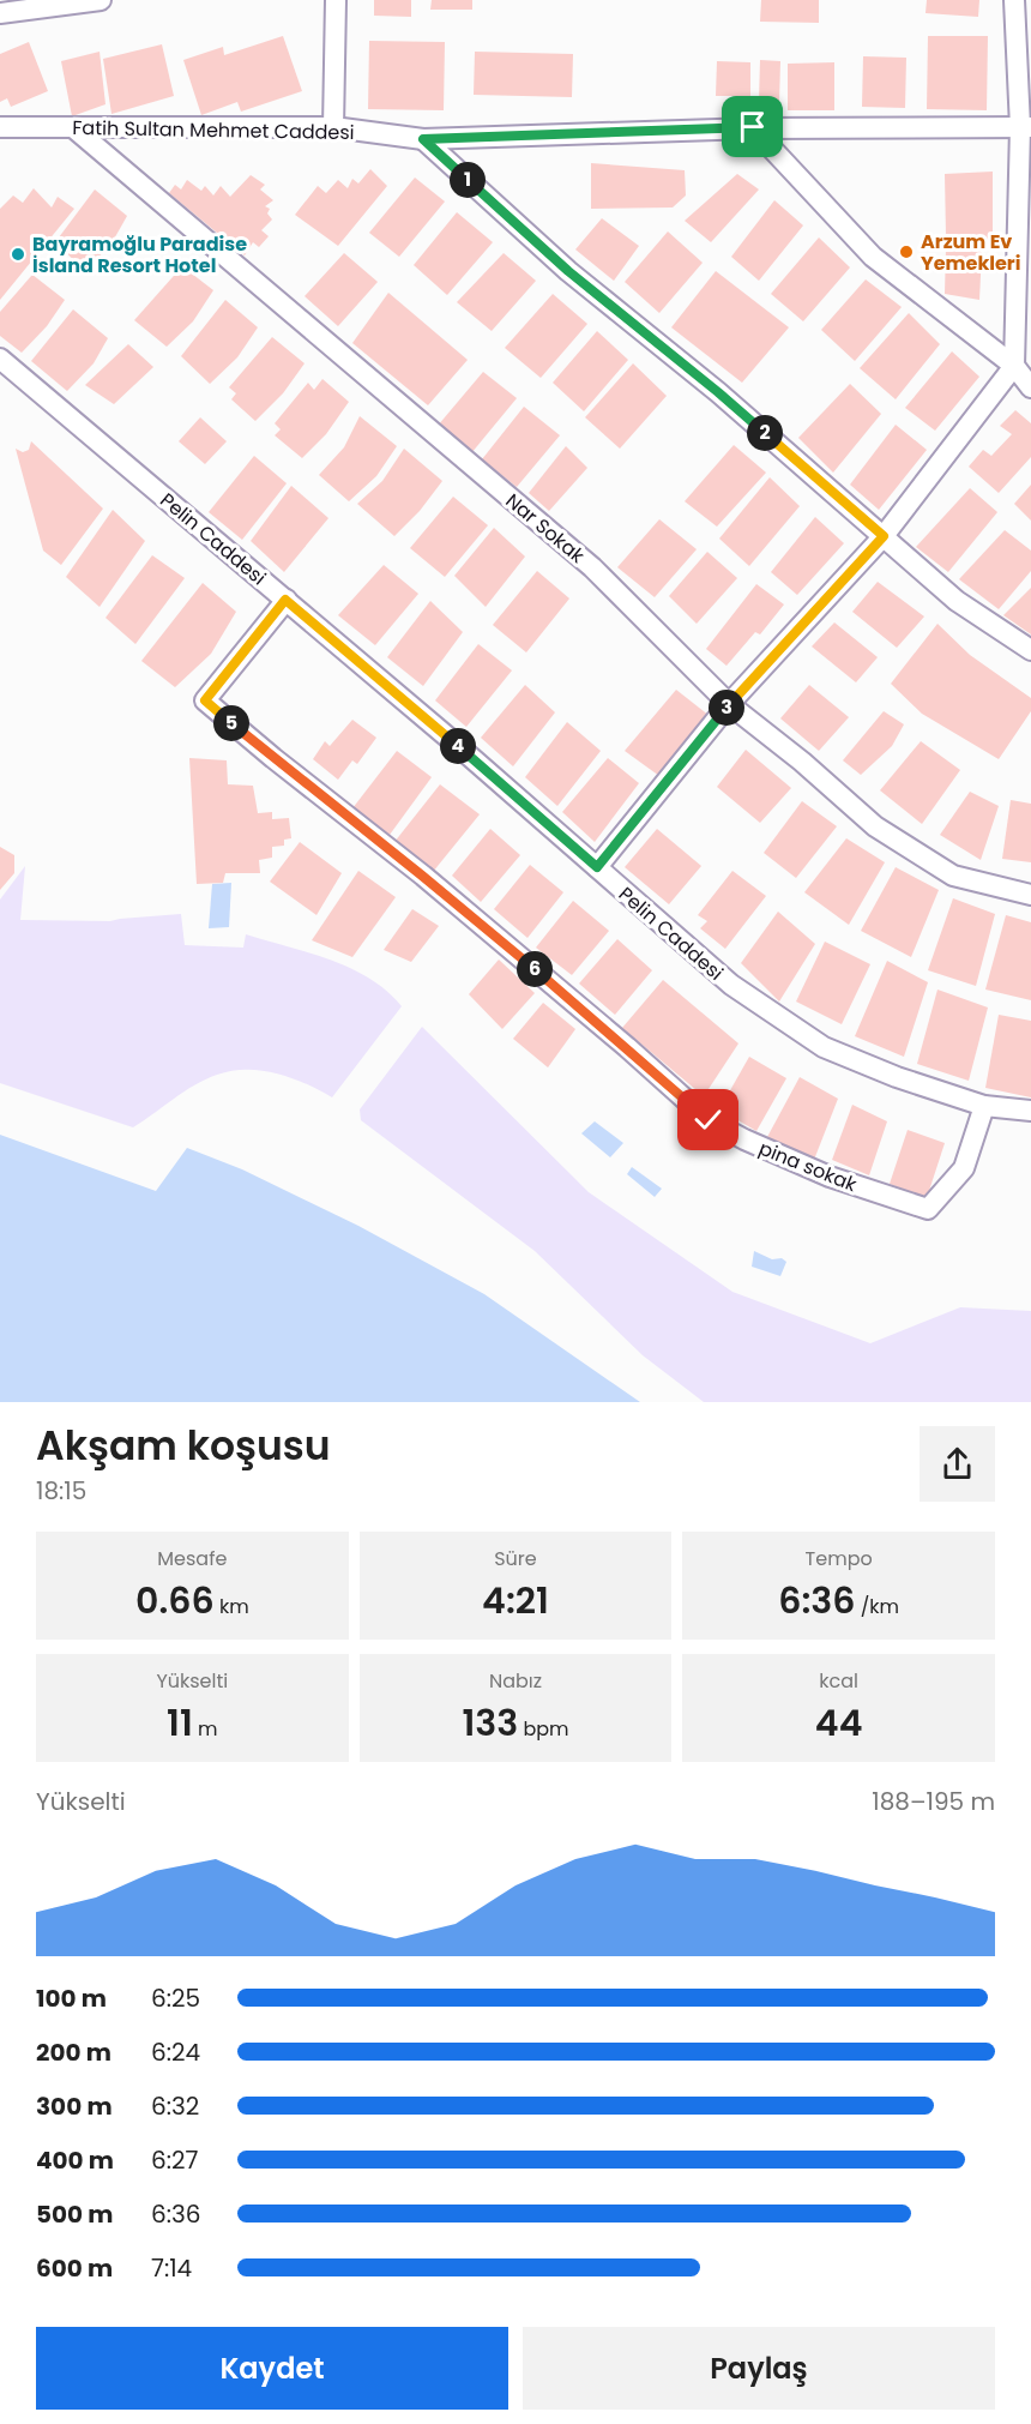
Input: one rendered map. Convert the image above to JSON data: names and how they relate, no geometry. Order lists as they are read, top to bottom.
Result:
{
  "streets": {
    "street": [
      "Fatih Sultan Mehmet Caddesi",
      "Nar Sokak",
      "Pelin Caddesi",
      "pina sokak"
    ]
  },
  "crossings": [
    ["Fatih Sultan Mehmet Caddesi", "Nar Sokak"],
    ["Pelin Caddesi", "pina sokak"]
  ],
  "places": ["Arzum Ev Yemekleri", "Bayramoğlu Paradise İsland Resort Hotel"],
  "page": {
    "pins": [
      "1",
      "2",
      "3",
      "5",
      "4",
      "6"
    ],
    "heading": ["Akşam koşusu", "18:15"],
    "stats": [
      ["Mesafe", "0.66 km"],
      ["Süre", "4:21"],
      ["Tempo", "6:36 /km"],
      ["Yükselti", "11 m"],
      ["Nabız", "133 bpm"],
      ["kcal", "44"]
    ],
    "chart": ["Yükselti", "188–195 m"],
    "list": [
      {
        "name": "100 m",
        "note": "6:25"
      },
      {
        "name": "200 m",
        "note": "6:24"
      },
      {
        "name": "300 m",
        "note": "6:32"
      },
      {
        "name": "400 m",
        "note": "6:27"
      },
      {
        "name": "500 m",
        "note": "6:36"
      },
      {
        "name": "600 m",
        "note": "7:14"
      }
    ],
    "buttons": ["Kaydet", "Paylaş"]
  }
}
